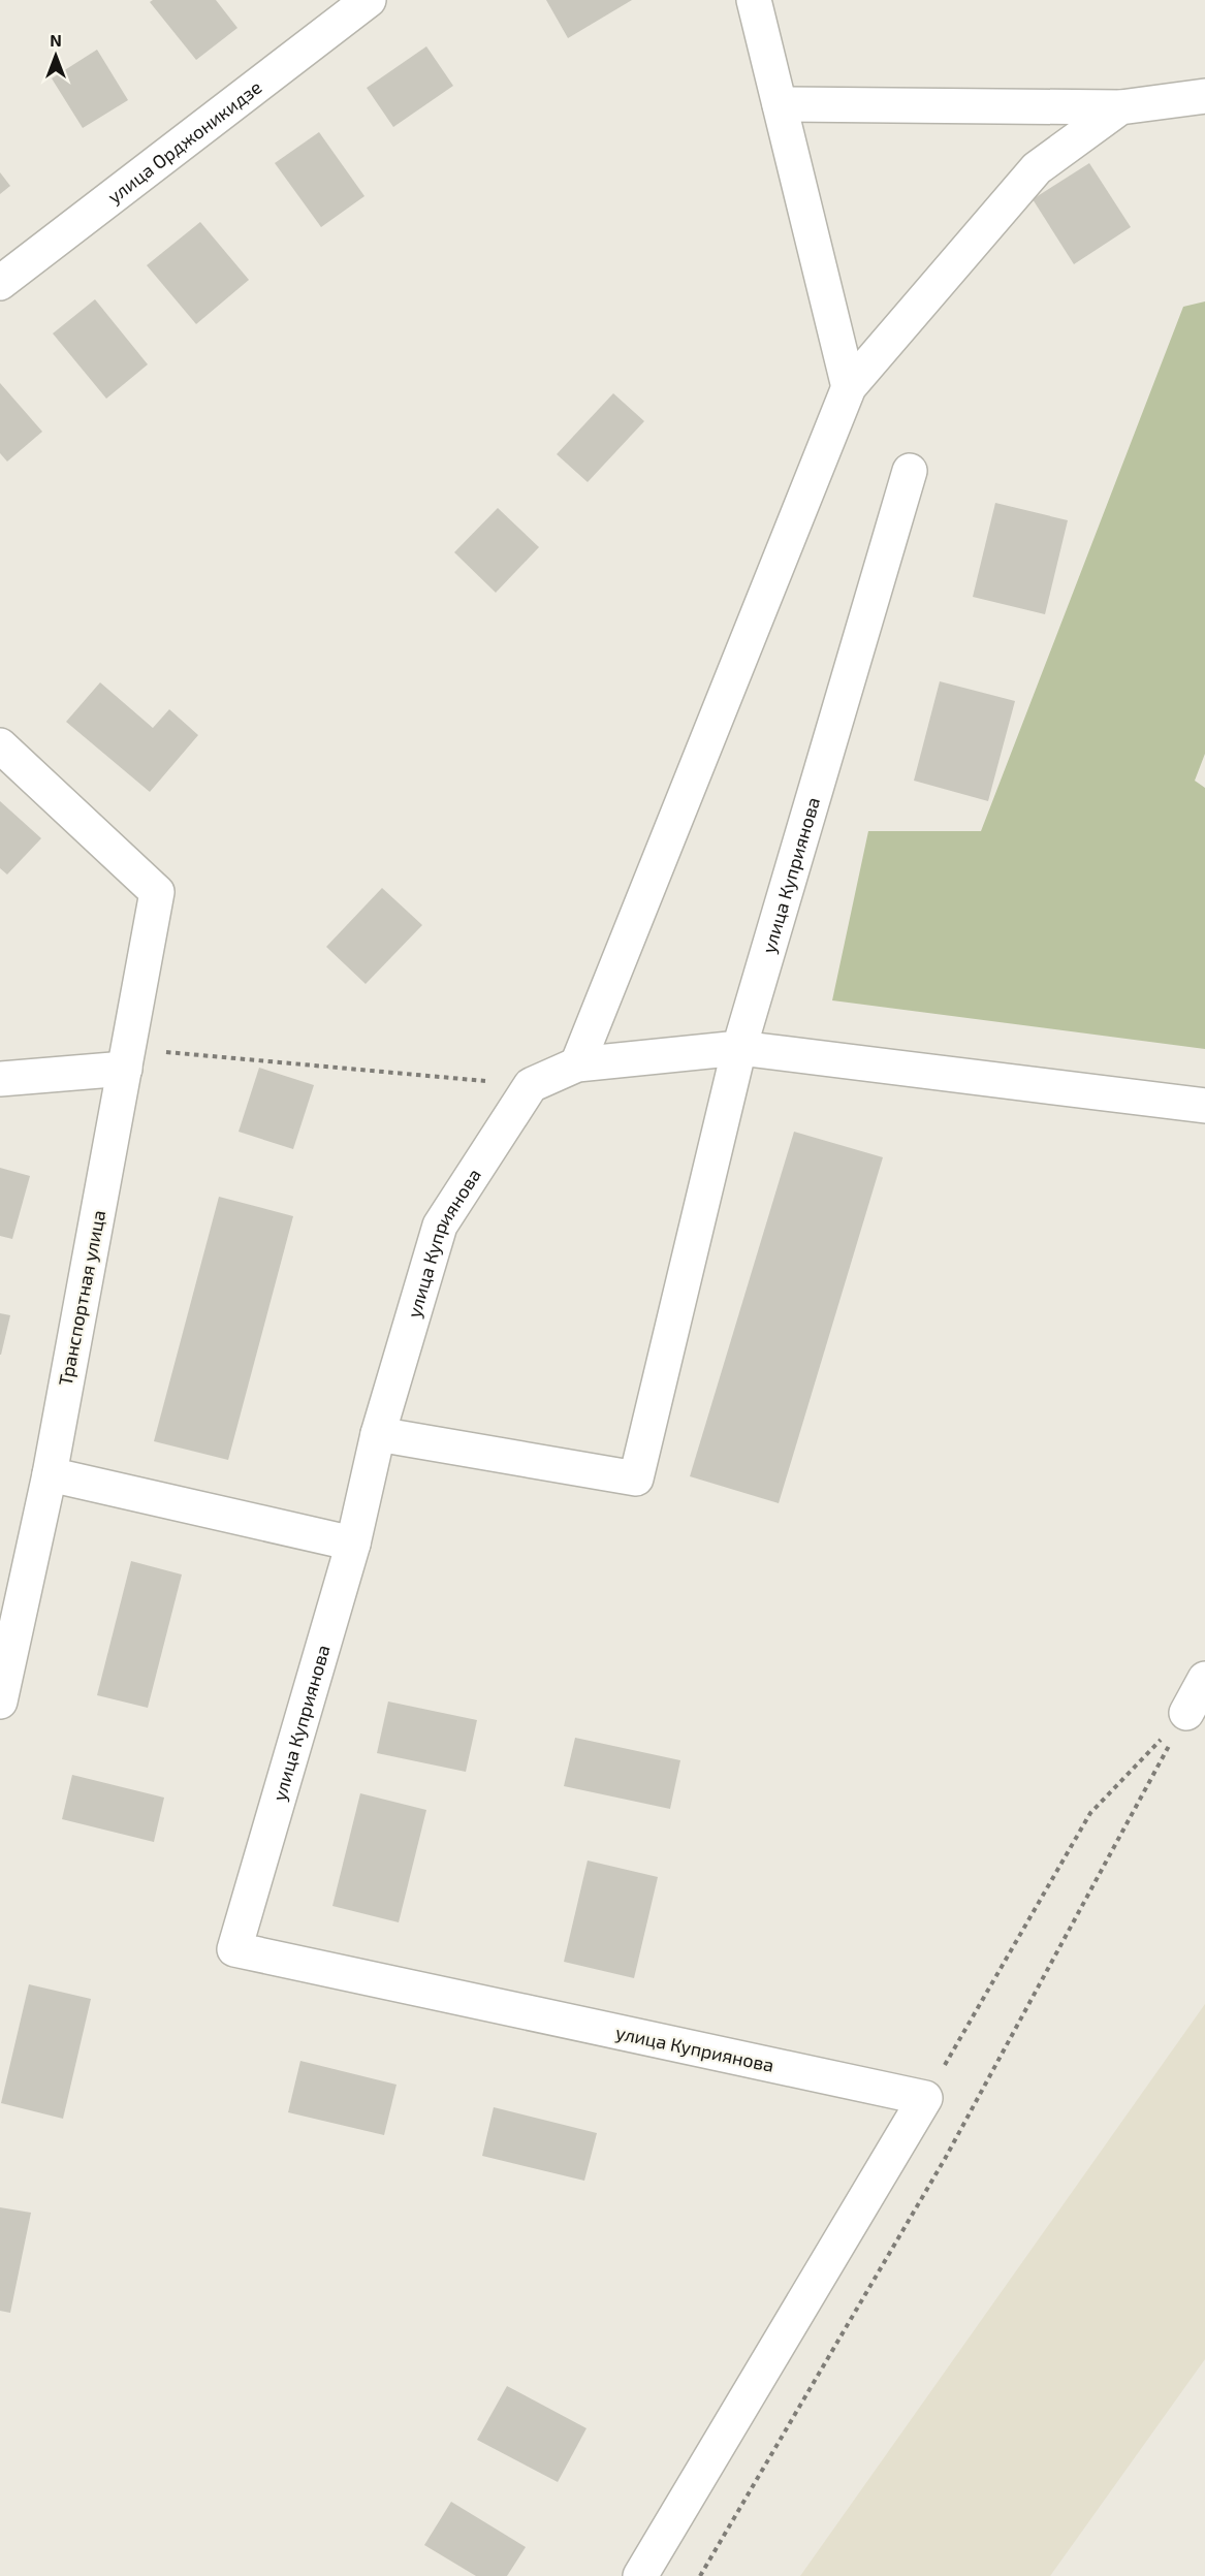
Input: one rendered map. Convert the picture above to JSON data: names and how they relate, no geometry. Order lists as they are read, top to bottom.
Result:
{
  "streets": {
    "street": ["улица Орджоникидзе", "улица Куприянова", "Транспортная улица"]
  },
  "north": "top"
}
